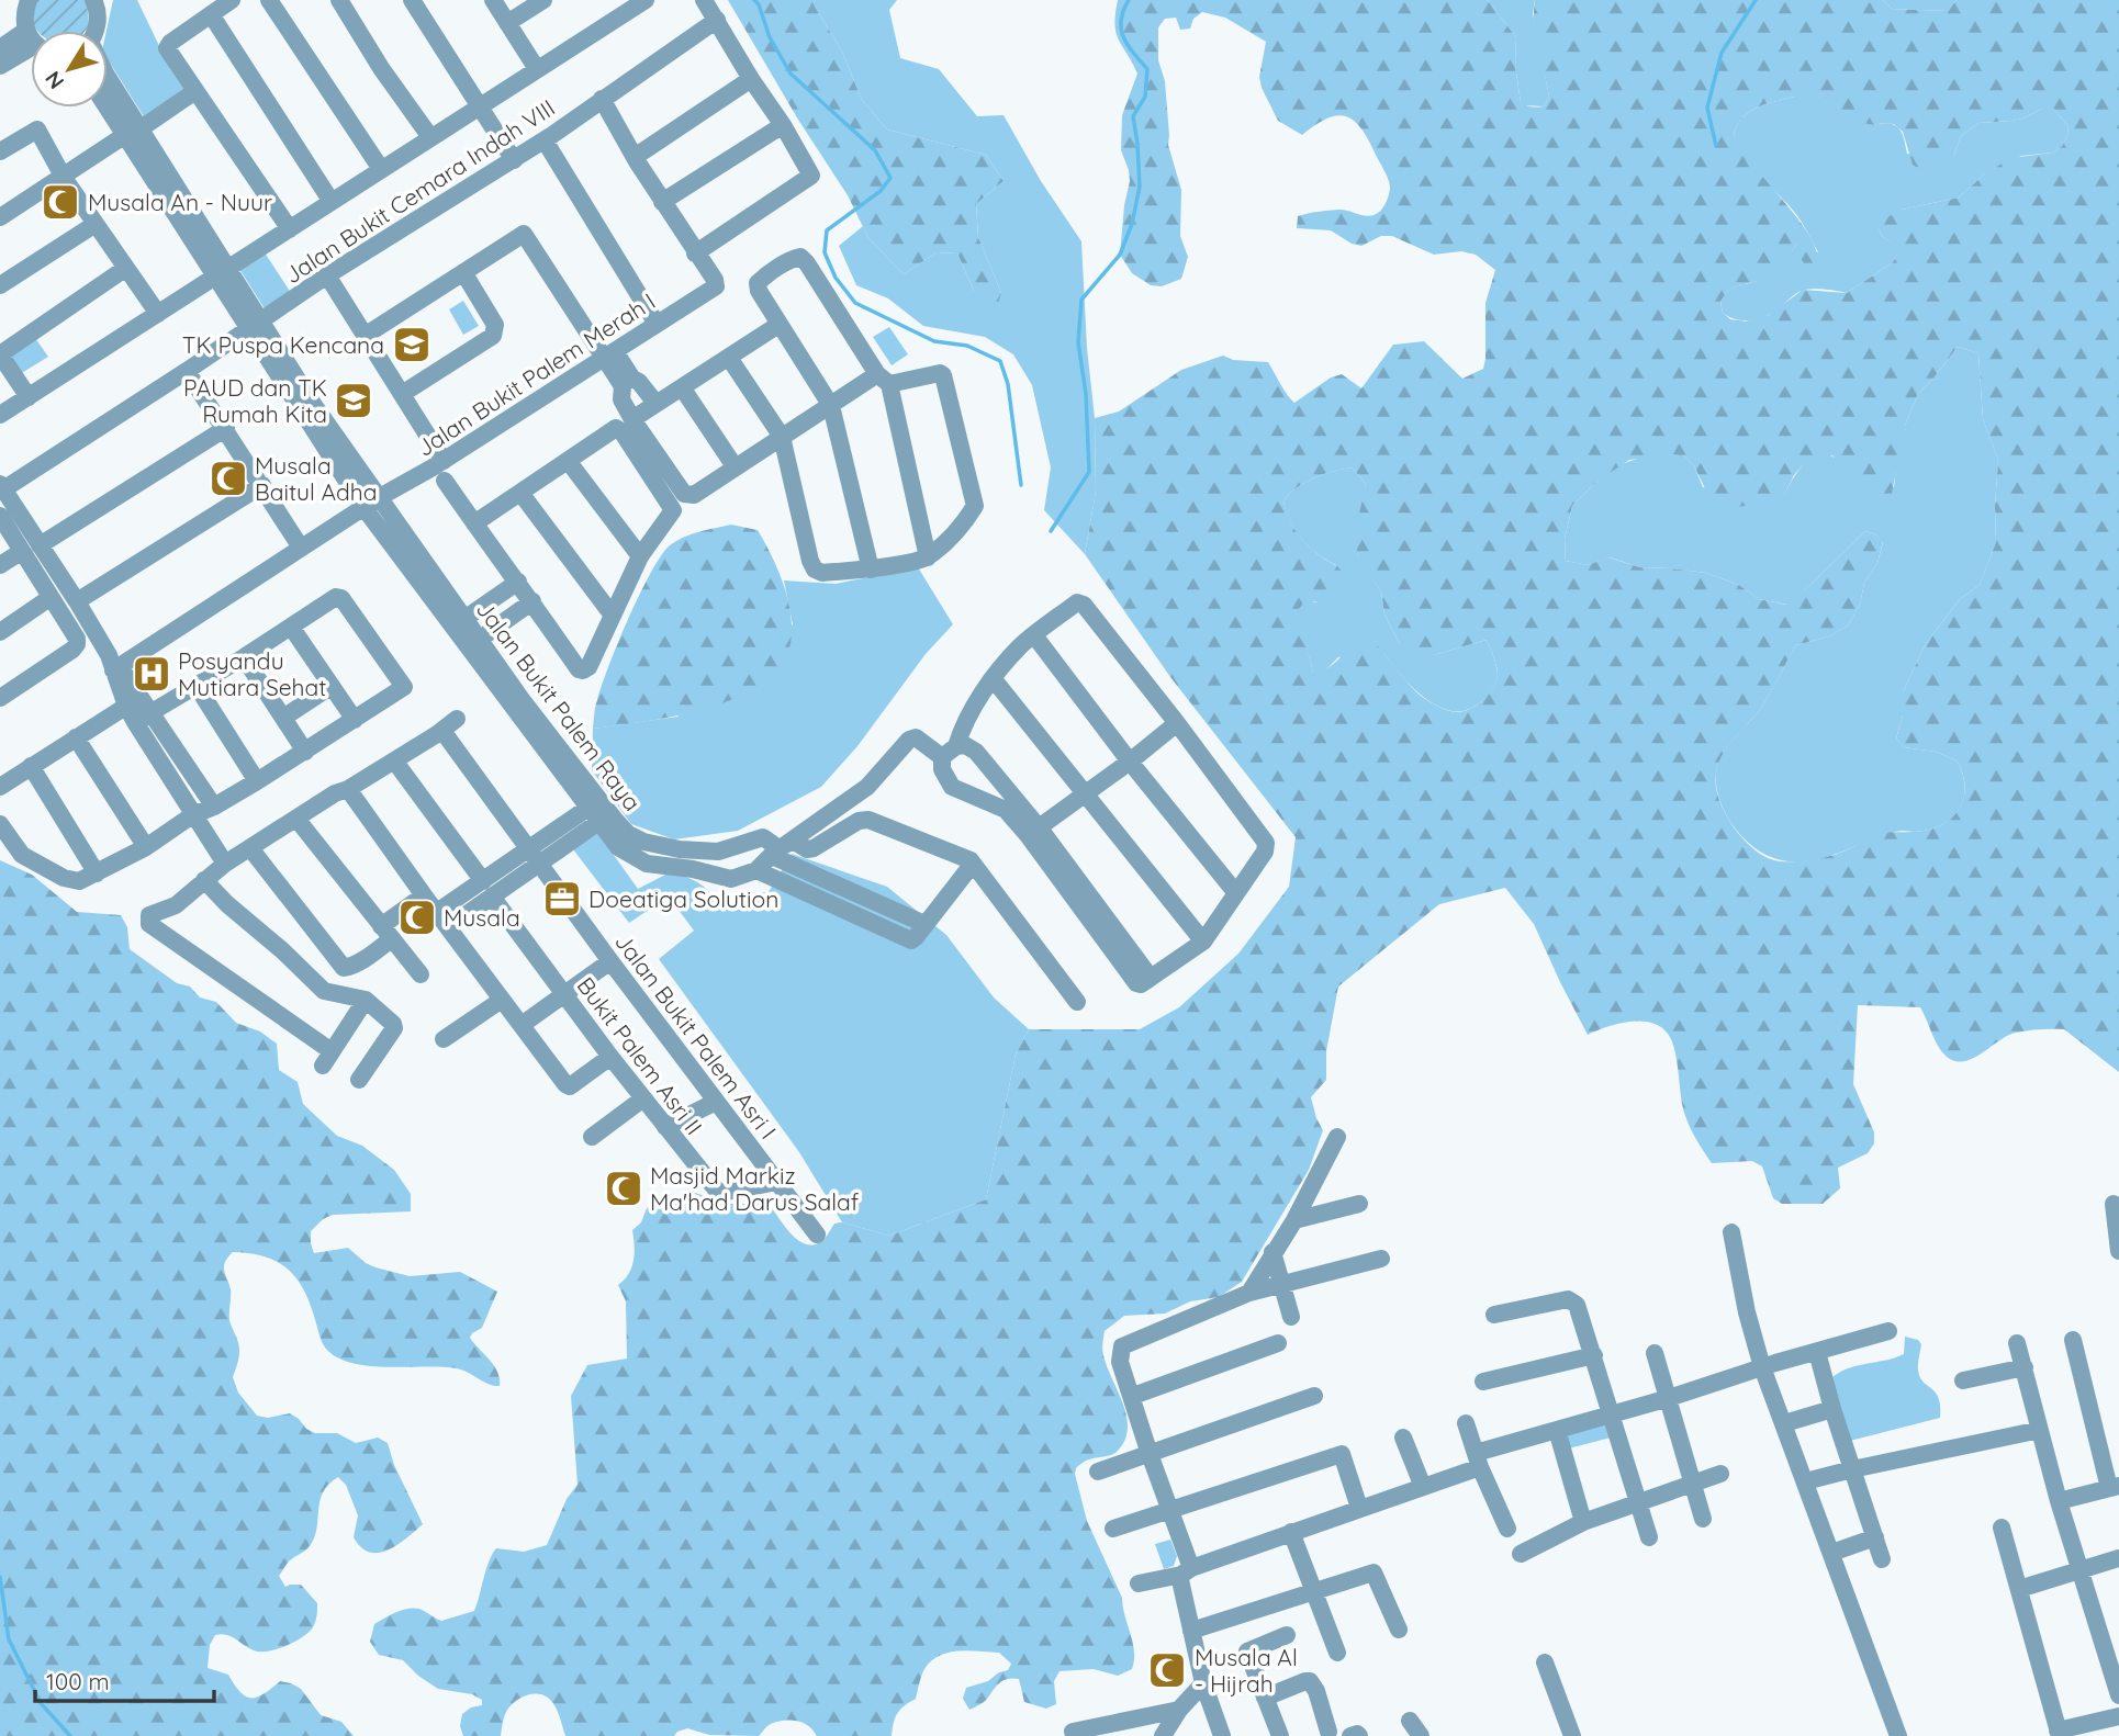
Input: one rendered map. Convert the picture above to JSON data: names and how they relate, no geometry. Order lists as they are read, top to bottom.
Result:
{
  "streets": {
    "street": [
      "Jalan Bukit Cemara Indah VIII",
      "Jalan Bukit Palem Merah I",
      "Jalan Bukit Palem Raya",
      "Jalan Bukit Palem Asri I",
      "Bukit Palem Asri II"
    ]
  },
  "crossings": [
    ["Jalan Bukit Cemara Indah VIII", "Jalan Bukit Palem Raya"],
    ["Jalan Bukit Palem Merah I", "Jalan Bukit Palem Raya"],
    ["Jalan Bukit Palem Asri I", "Bukit Palem Asri II"]
  ],
  "places": {
    "mosque": [
      "Musala An - Nuur",
      "Musala Baitul Adha",
      "Musala",
      "Masjid Markiz Ma'had Darus Salaf",
      "Musala Al - Hijrah"
    ],
    "school or university": ["TK Puspa Kencana", "PAUD dan TK Rumah Kita"],
    "hospital": ["Posyandu Mutiara Sehat"],
    "office": ["Doeatiga Solution"]
  },
  "scale_bar": "100 m",
  "north": "bottom left"
}
